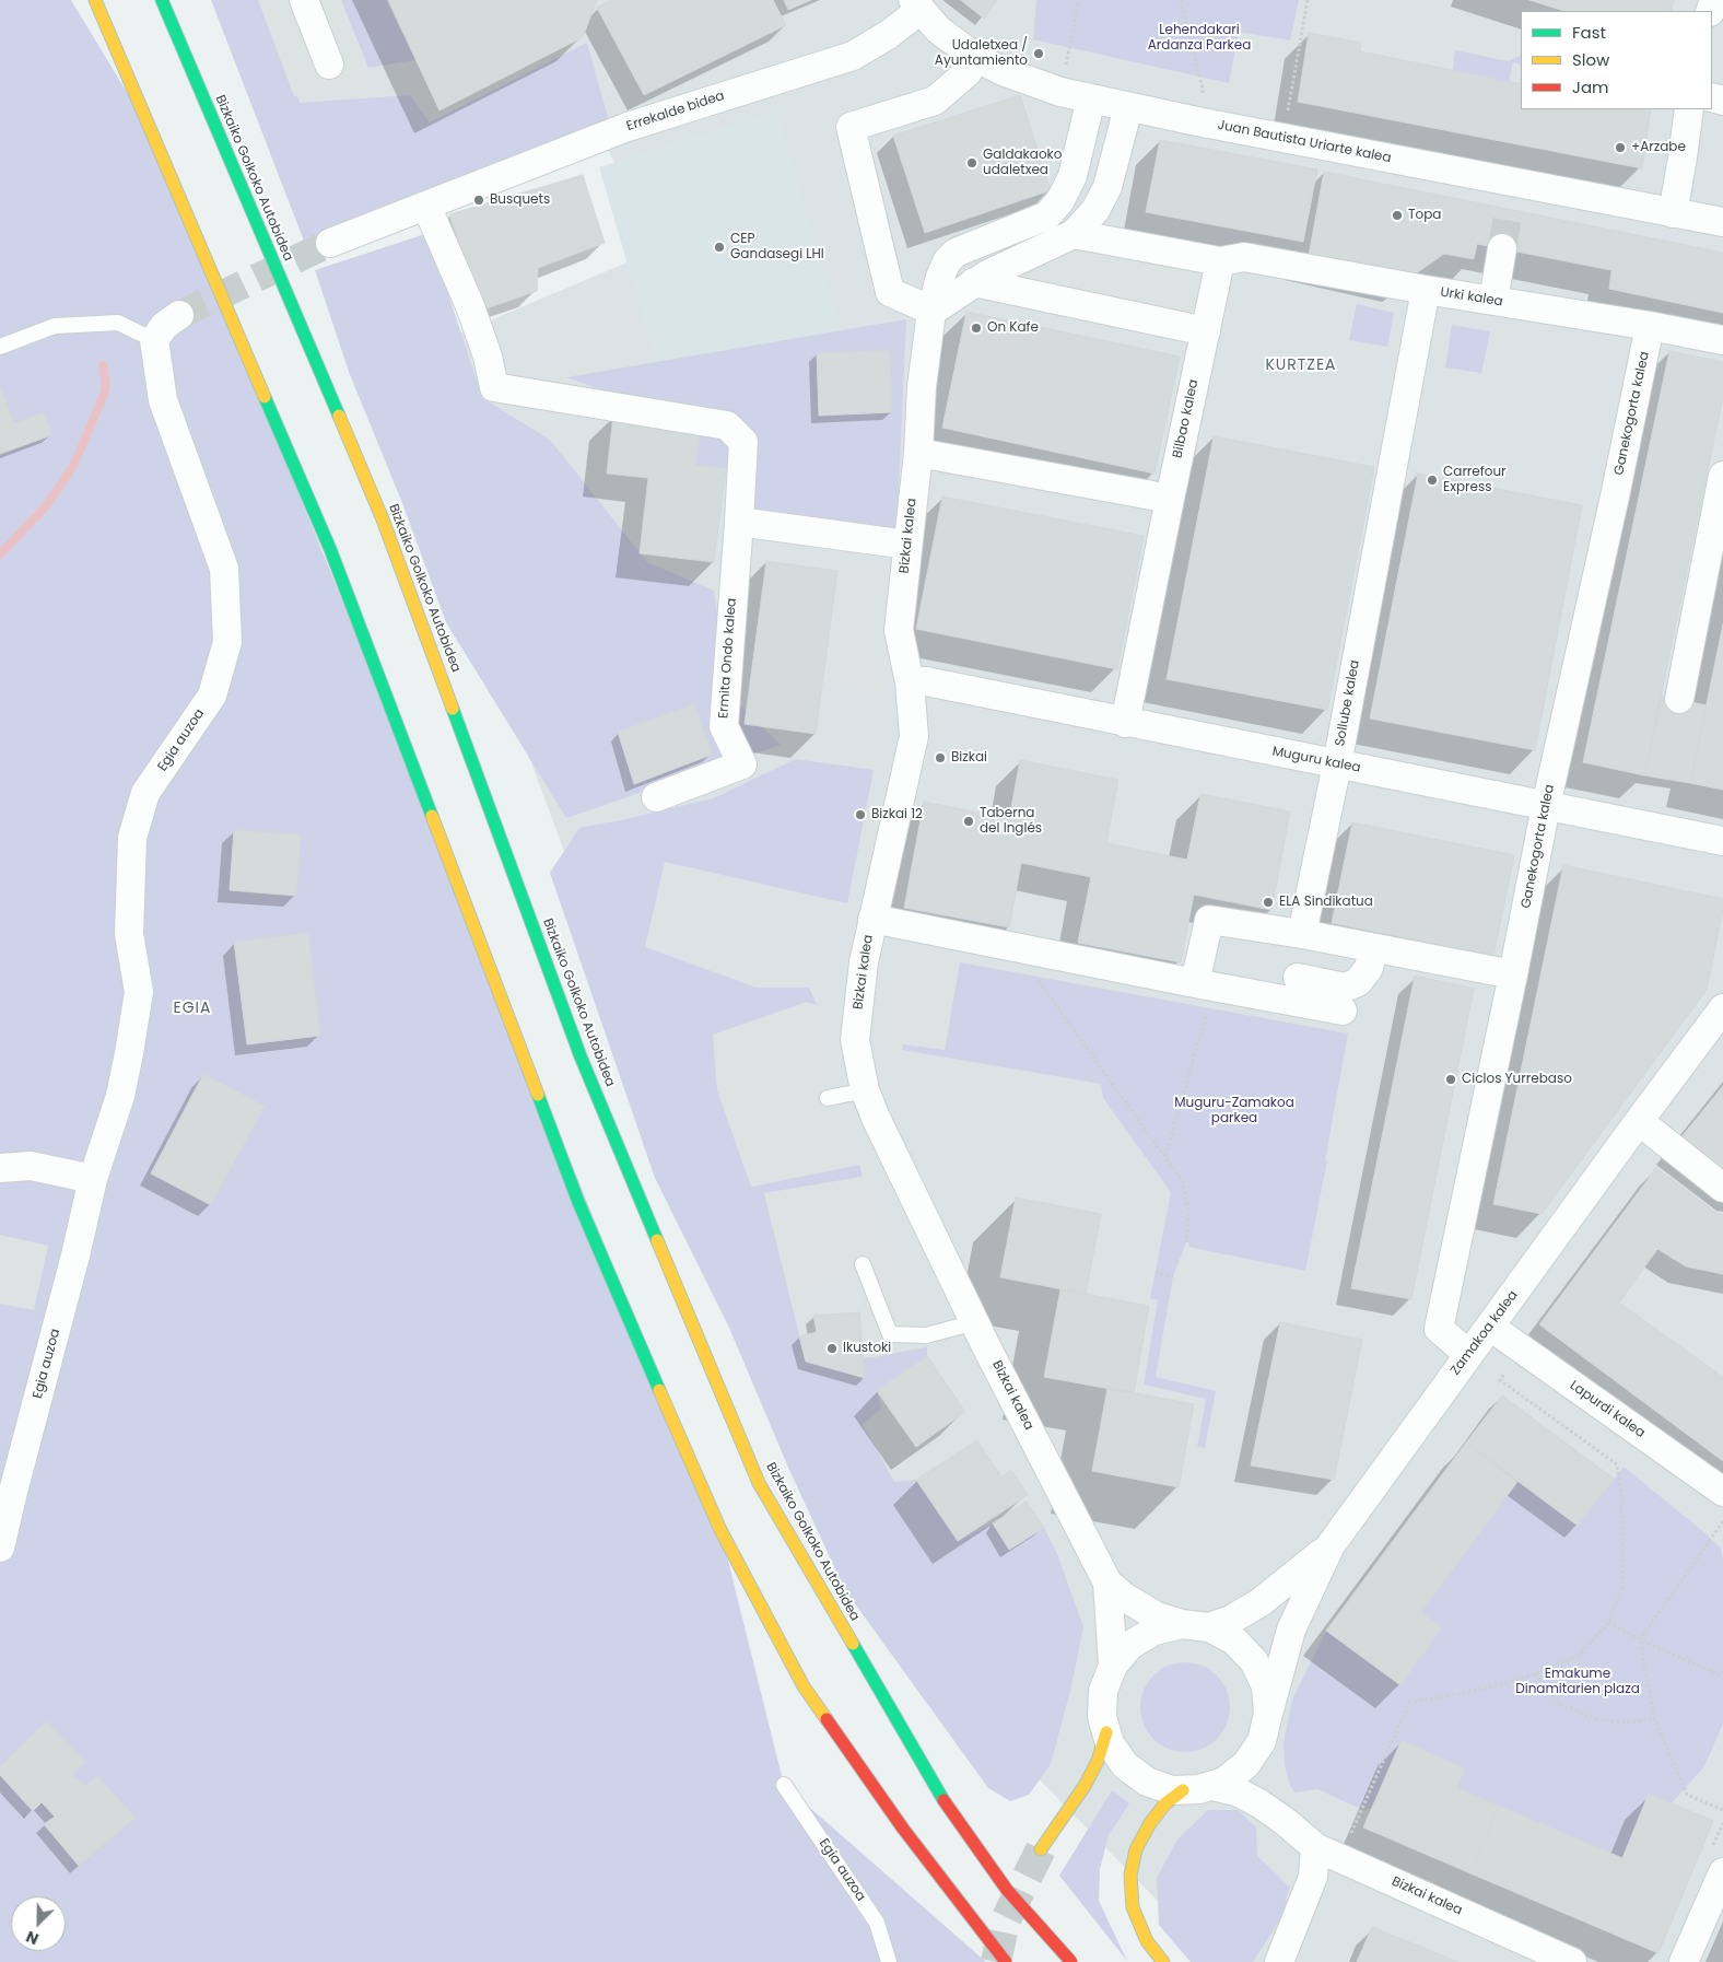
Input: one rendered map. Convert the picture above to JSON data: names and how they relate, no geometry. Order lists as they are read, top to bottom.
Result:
{
  "streets": {
    "highway": ["Bizkaiko Golkoko Autobidea"],
    "street": [
      "Errekalde bidea",
      "Juan Bautista Uriarte kalea",
      "Urki kalea",
      "Ganekogorta kalea",
      "Bilbao kalea",
      "Bizkai kalea",
      "Ermita Ondo kalea",
      "Sollube kalea",
      "Egia auzoa",
      "Muguru kalea",
      "Zamakoa kalea",
      "Lapurdi kalea"
    ]
  },
  "crossings": [
    ["Errekalde bidea", "Juan Bautista Uriarte kalea"],
    ["Errekalde bidea", "Ermita Ondo kalea"],
    ["Juan Bautista Uriarte kalea", "Bizkai kalea"],
    ["Urki kalea", "Ganekogorta kalea"],
    ["Urki kalea", "Bilbao kalea"],
    ["Urki kalea", "Sollube kalea"],
    ["Ganekogorta kalea", "Muguru kalea"],
    ["Ganekogorta kalea", "Zamakoa kalea"],
    ["Bilbao kalea", "Muguru kalea"],
    ["Bizkai kalea", "Muguru kalea"],
    ["Bizkai kalea", "Zamakoa kalea"],
    ["Sollube kalea", "Muguru kalea"],
    ["Zamakoa kalea", "Lapurdi kalea"]
  ],
  "districts": ["KURTZEA", "EGIA"],
  "parks": ["Lehendakari Ardanza Parkea", "Muguru-Zamakoa parkea", "Emakume Dinamitarien plaza"],
  "places": [
    "Udaletxea / Ayuntamiento",
    "+Arzabe",
    "Galdakaoko udaletxea",
    "Busquets",
    "Topa",
    "CEP Gandasegi LHI",
    "On Kafe",
    "Carrefour Express",
    "Bizkai",
    "Bizkai 12",
    "Taberna del Inglés",
    "ELA Sindikatua",
    "Ciclos Yurrebaso",
    "Ikustoki"
  ],
  "legend": ["Fast", "Slow", "Jam"],
  "north": "bottom left"
}
